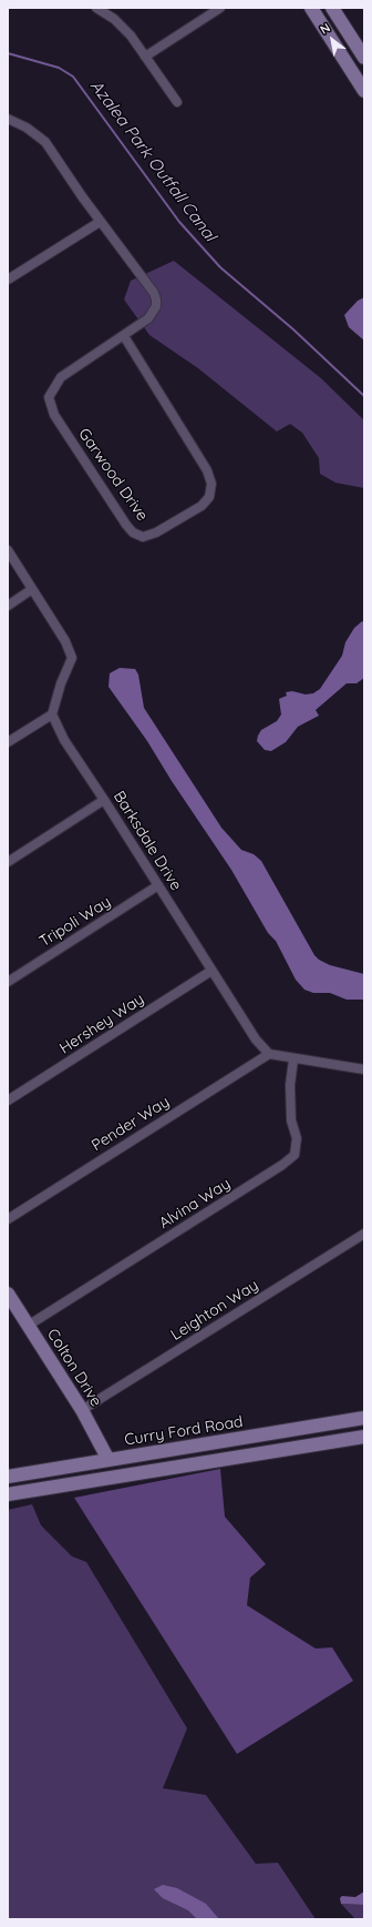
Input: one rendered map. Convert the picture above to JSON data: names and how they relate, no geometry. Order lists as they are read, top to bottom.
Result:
{
  "streets": {
    "main road": ["Colton Drive", "Curry Ford Road"],
    "street": [
      "Garwood Drive",
      "Barksdale Drive",
      "Tripoli Way",
      "Hershey Way",
      "Pender Way",
      "Alvina Way",
      "Leighton Way"
    ]
  },
  "crossings": [
    ["Barksdale Drive", "Tripoli Way"],
    ["Barksdale Drive", "Hershey Way"],
    ["Barksdale Drive", "Pender Way"],
    ["Alvina Way", "Colton Drive"],
    ["Leighton Way", "Colton Drive"],
    ["Colton Drive", "Curry Ford Road"]
  ],
  "water": ["Azalea Park Outfall Canal"],
  "north": "top left"
}
